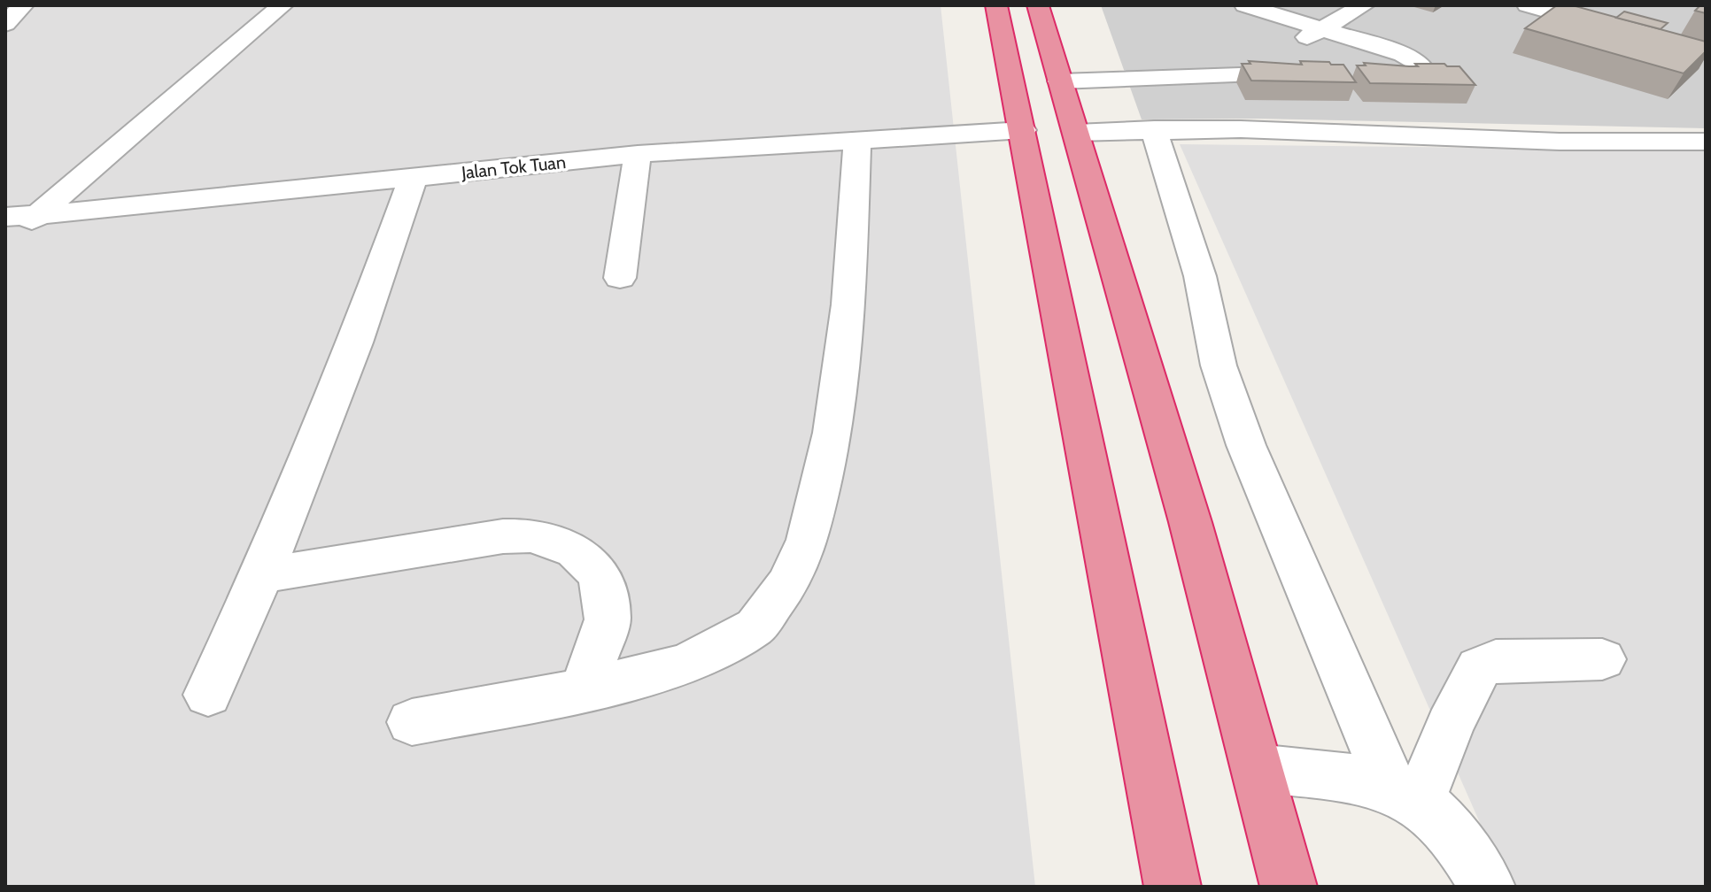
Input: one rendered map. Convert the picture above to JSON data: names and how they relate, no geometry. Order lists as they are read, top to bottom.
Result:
{
  "streets": {
    "street": ["Jalan Tok Tuan"]
  }
}
